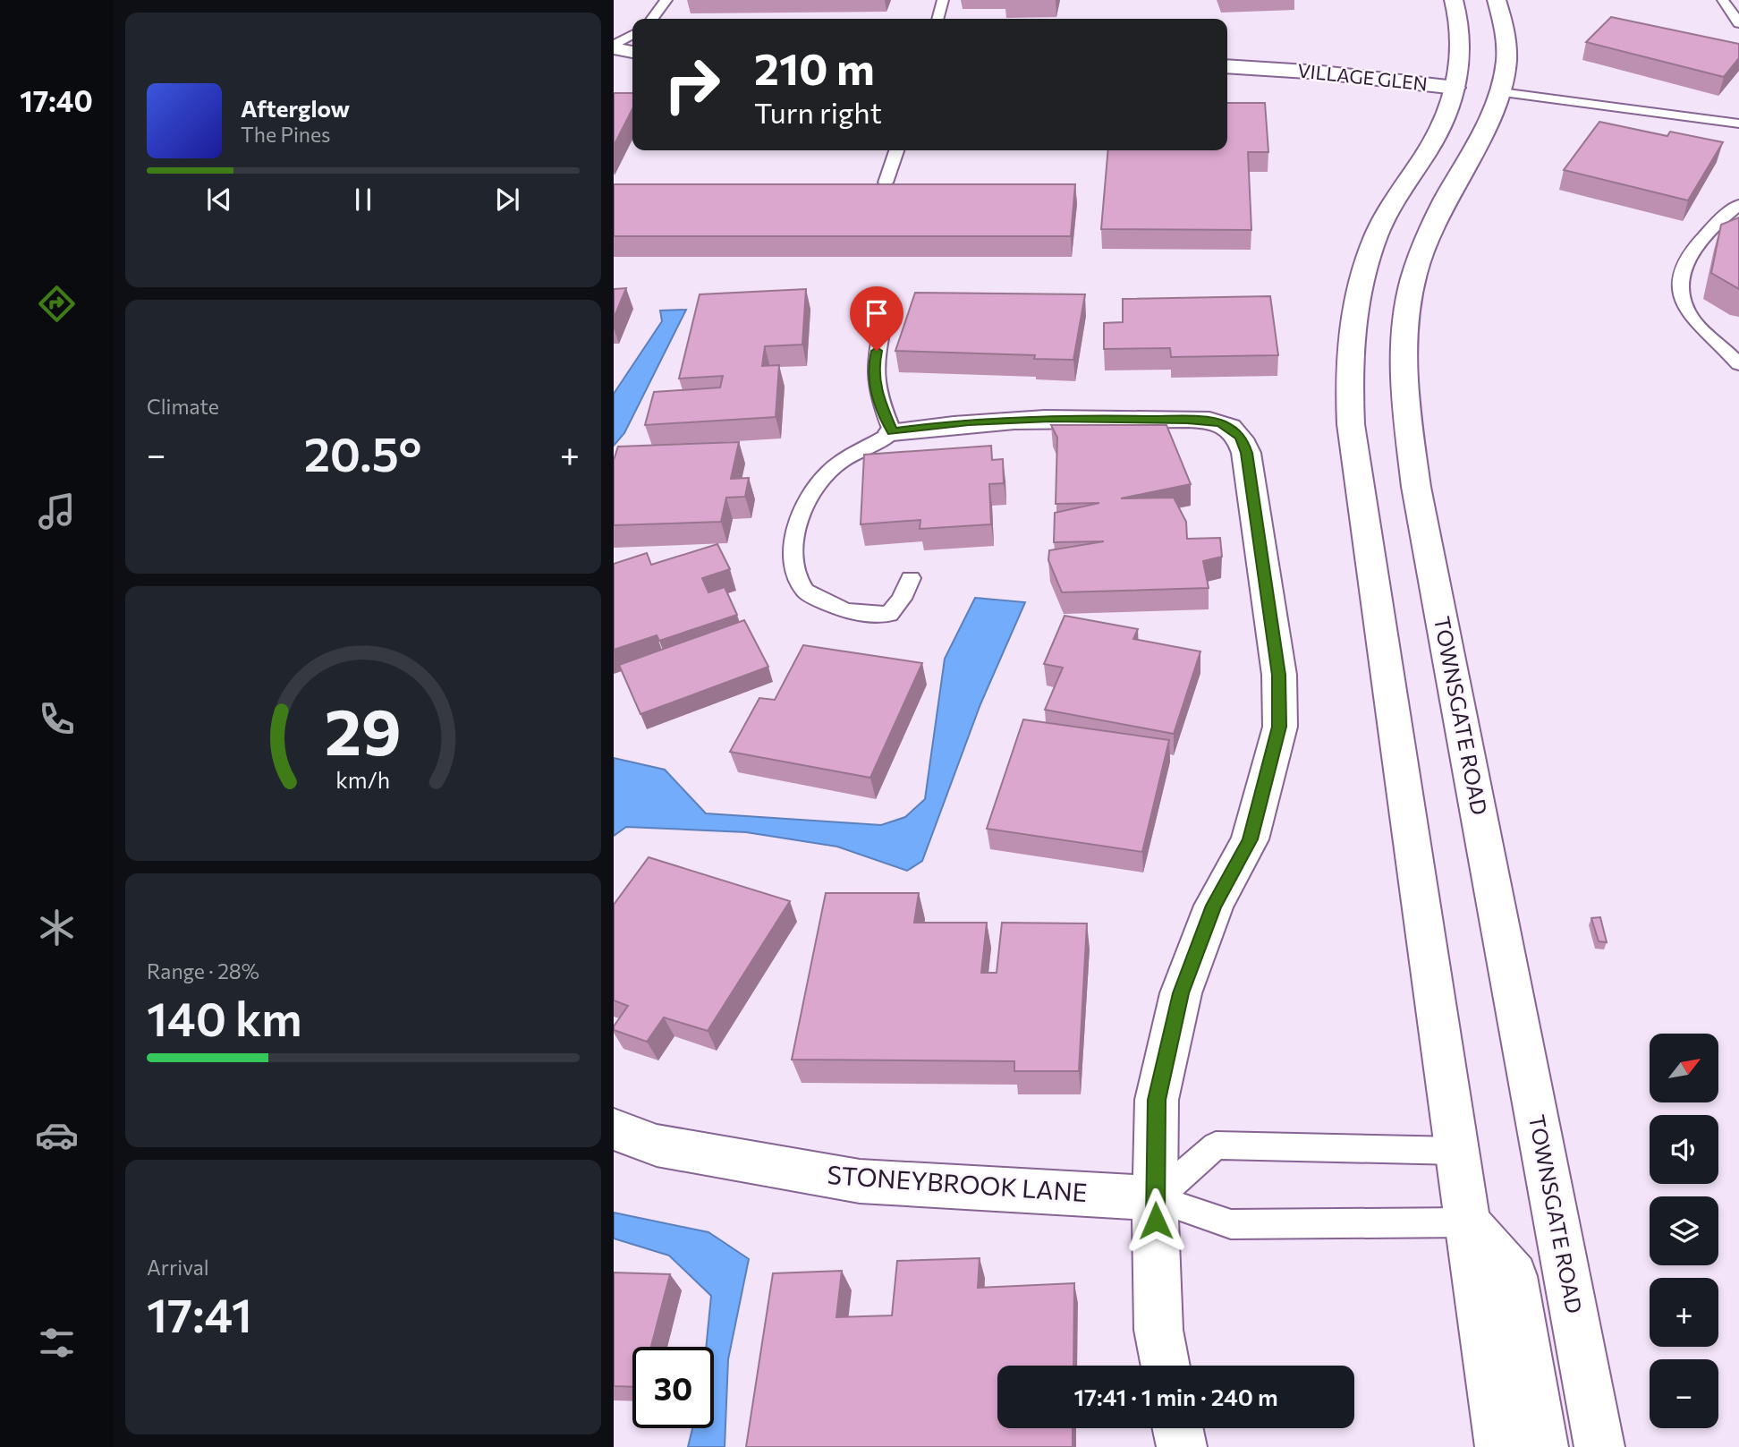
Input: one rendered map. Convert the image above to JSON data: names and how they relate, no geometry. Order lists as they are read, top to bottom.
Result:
{
  "streets": {
    "street": ["VILLAGE GLEN", "TOWNSGATE ROAD", "STONEYBROOK LANE"]
  },
  "crossings": [
    ["VILLAGE GLEN", "TOWNSGATE ROAD"]
  ],
  "north": "top right",
  "page": {
    "tabs": "17:40",
    "turn": ["210 m", "Turn right"],
    "song": ["Afterglow", "The Pines"],
    "tile": [
      "Climate",
      ["Range · 28%", "140 km"],
      ["Arrival", "17:41"]
    ],
    "heat": ["−", "20.5°", "+"],
    "map_buttons": ["+", "−"],
    "limit": "30",
    "trip": "17:41 · 1 min · 240 m",
    "gauge": ["29", "km/h"]
  }
}
